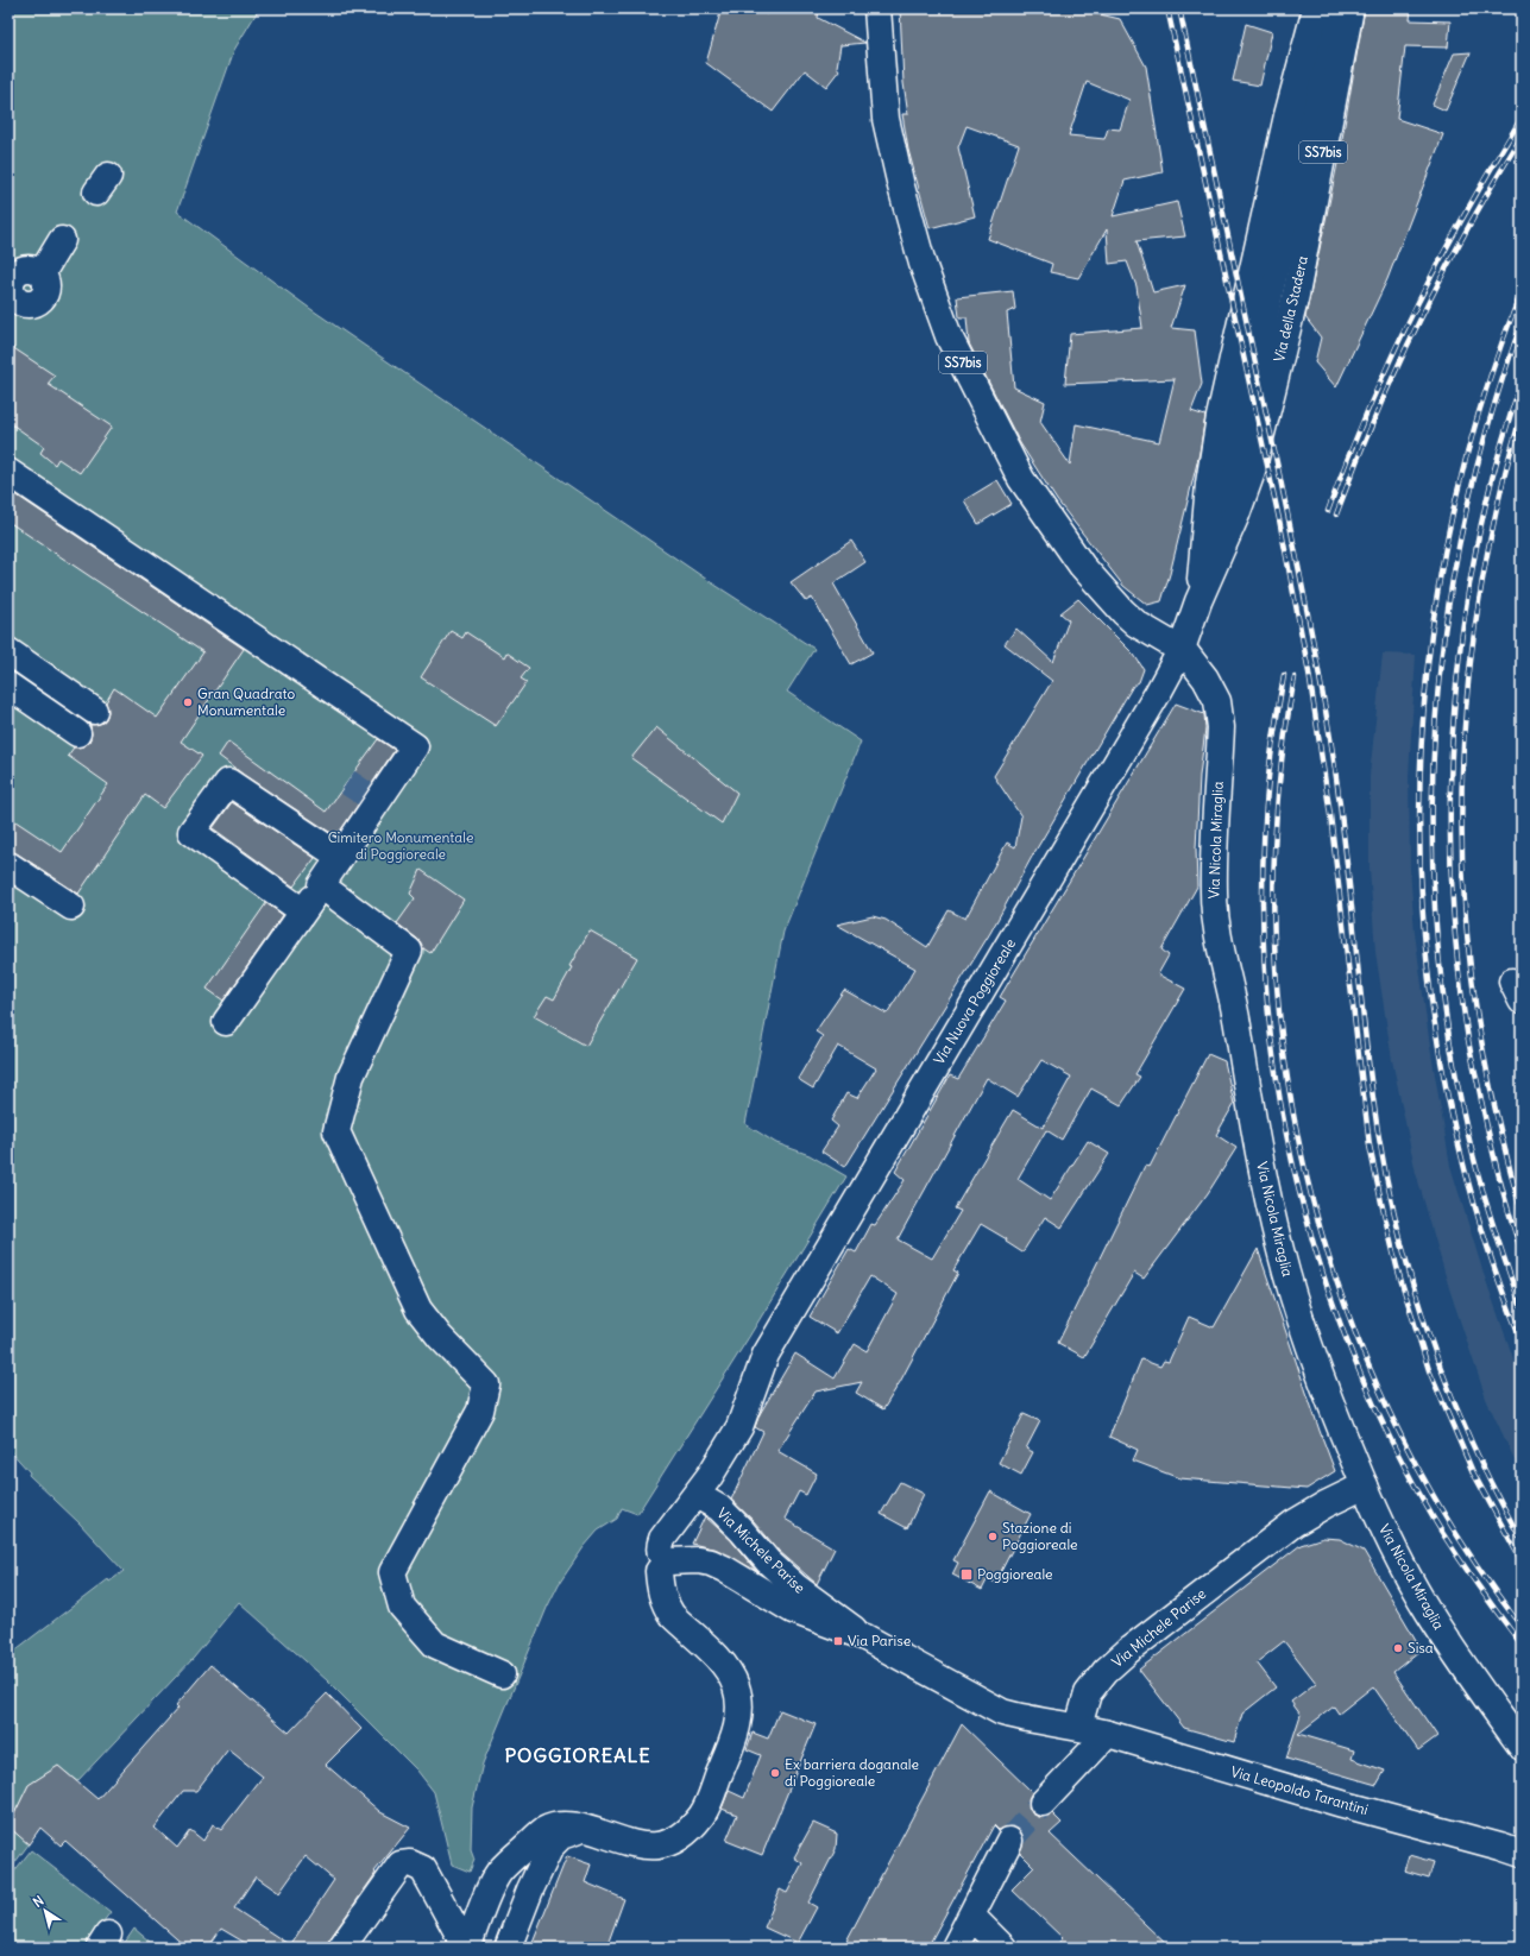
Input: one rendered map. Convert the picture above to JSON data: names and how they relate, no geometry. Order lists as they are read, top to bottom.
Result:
{
  "streets": {
    "main road": [
      "SS7bis",
      "Via della Stadera",
      "Via Nicola Miraglia",
      "Via Nuova Poggioreale",
      "Via Michele Parise",
      "Via Leopoldo Tarantini"
    ]
  },
  "crossings": [
    ["SS7bis", "Via della Stadera"],
    ["SS7bis", "Via Nicola Miraglia"],
    ["SS7bis", "Via Nuova Poggioreale"],
    ["Via della Stadera", "Via Nicola Miraglia"],
    ["Via della Stadera", "Via Nuova Poggioreale"],
    ["Via Nicola Miraglia", "Via Nuova Poggioreale"],
    ["Via Nicola Miraglia", "Via Michele Parise"],
    ["Via Nuova Poggioreale", "Via Michele Parise"],
    ["Via Michele Parise", "Via Leopoldo Tarantini"]
  ],
  "districts": ["POGGIOREALE"],
  "parks": ["Cimitero Monumentale di Poggioreale"],
  "places": {
    "other": [
      "Gran Quadrato Monumentale",
      "Stazione di Poggioreale",
      "Sisa",
      "Ex barriera doganale di Poggioreale"
    ],
    "transit": ["Poggioreale", "Via Parise"]
  },
  "north": "top left"
}
